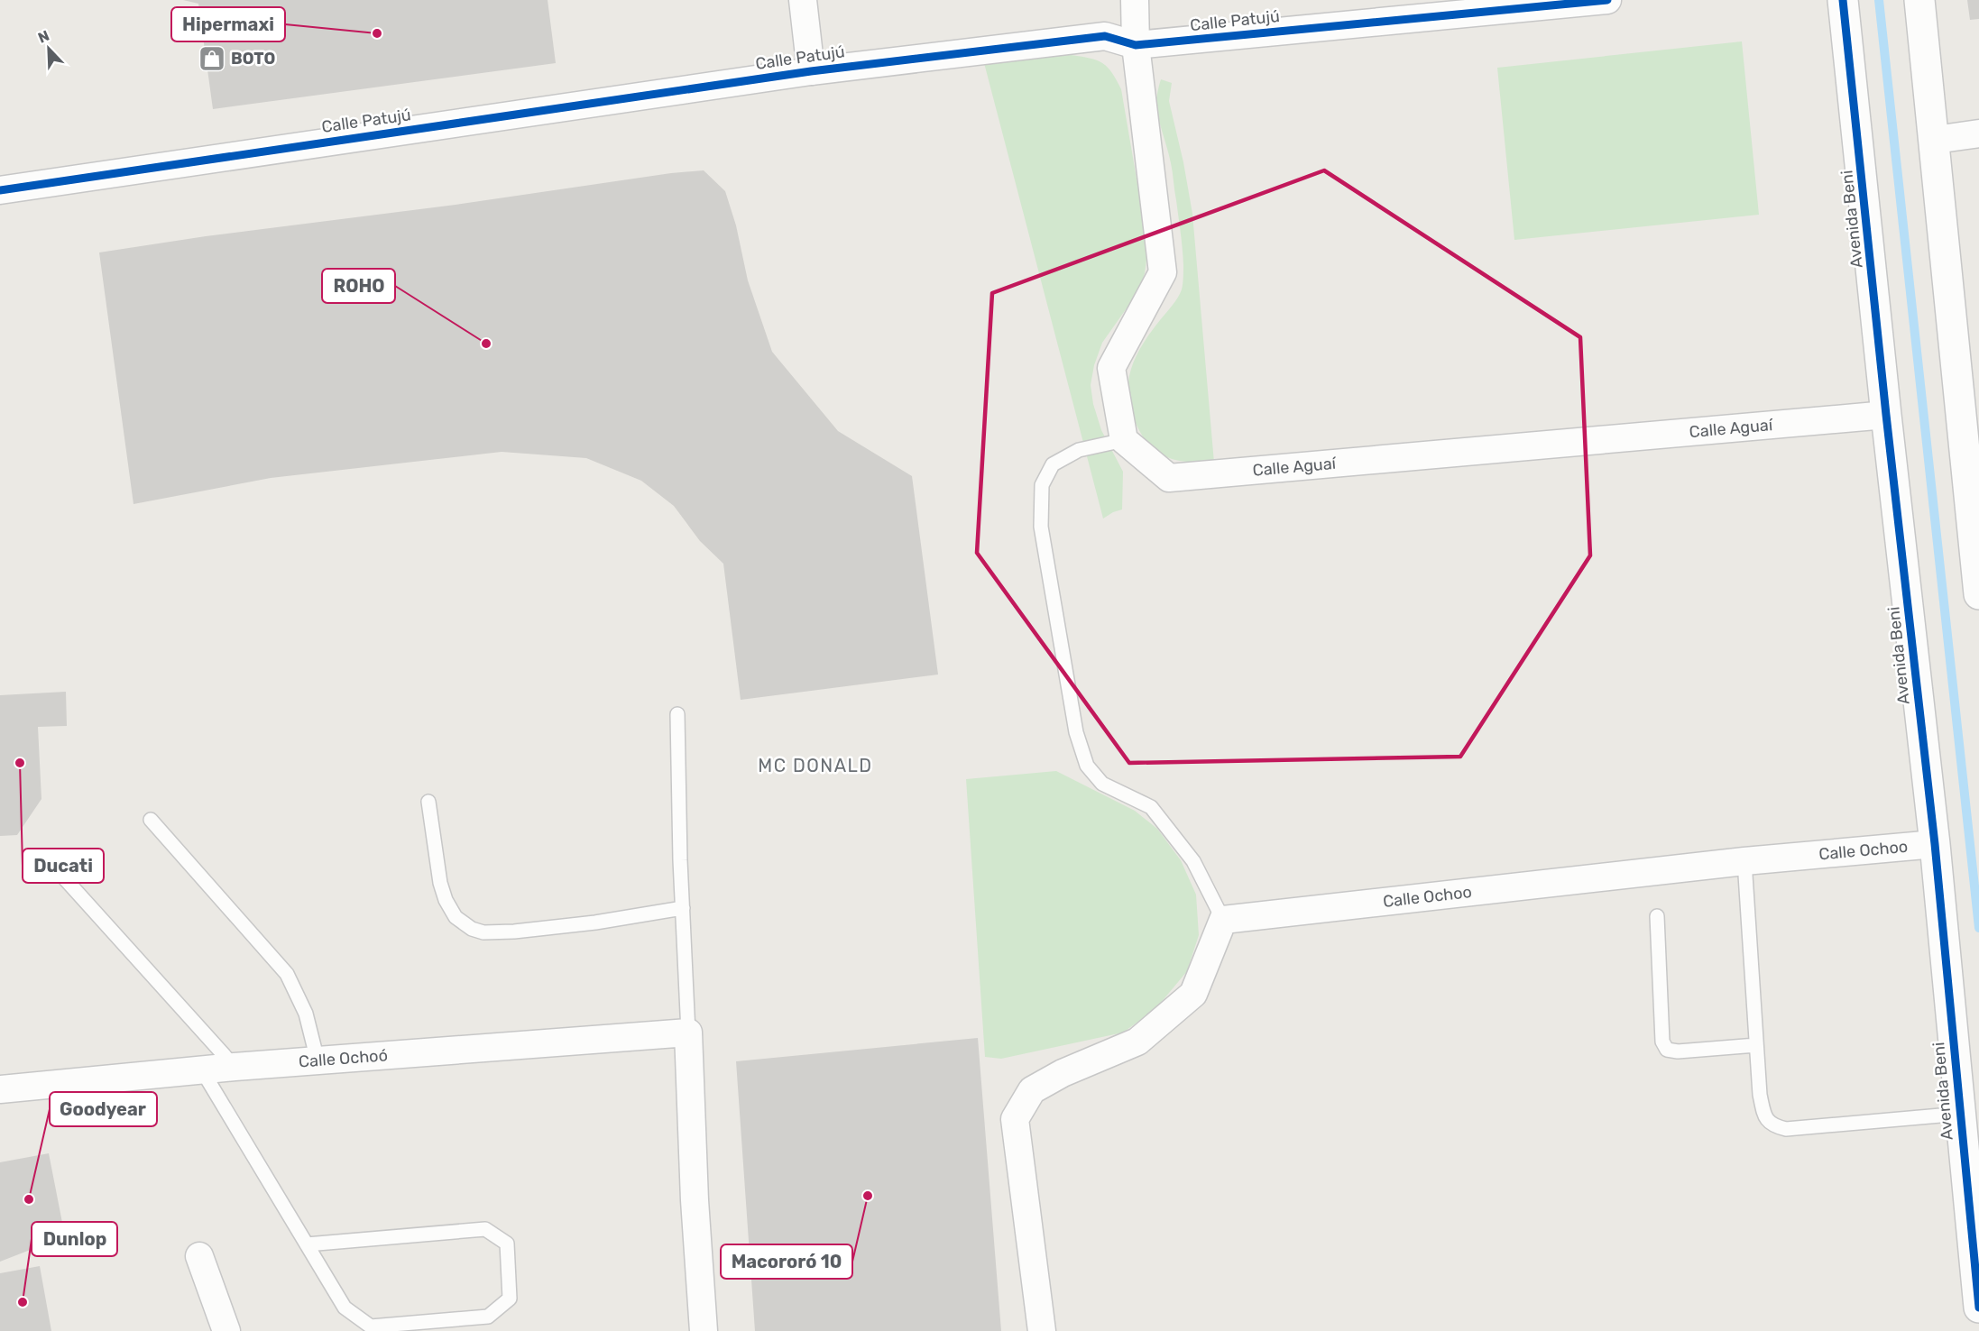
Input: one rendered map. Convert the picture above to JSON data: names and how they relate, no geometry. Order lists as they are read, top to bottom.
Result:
{
  "streets": {
    "street": [
      "Calle Patujú",
      "Avenida Beni",
      "Calle Aguaí",
      "Calle Ochoo",
      "Calle Ochoó"
    ]
  },
  "crossings": [
    ["Avenida Beni", "Calle Aguaí"],
    ["Avenida Beni", "Calle Ochoo"]
  ],
  "districts": ["MC DONALD"],
  "places": {
    "other": [
      "Hipermaxi",
      "ROHO",
      "Ducati",
      "Macororó 10",
      "Goodyear",
      "Dunlop"
    ],
    "shop": ["BOTO"]
  },
  "north": "top left"
}
